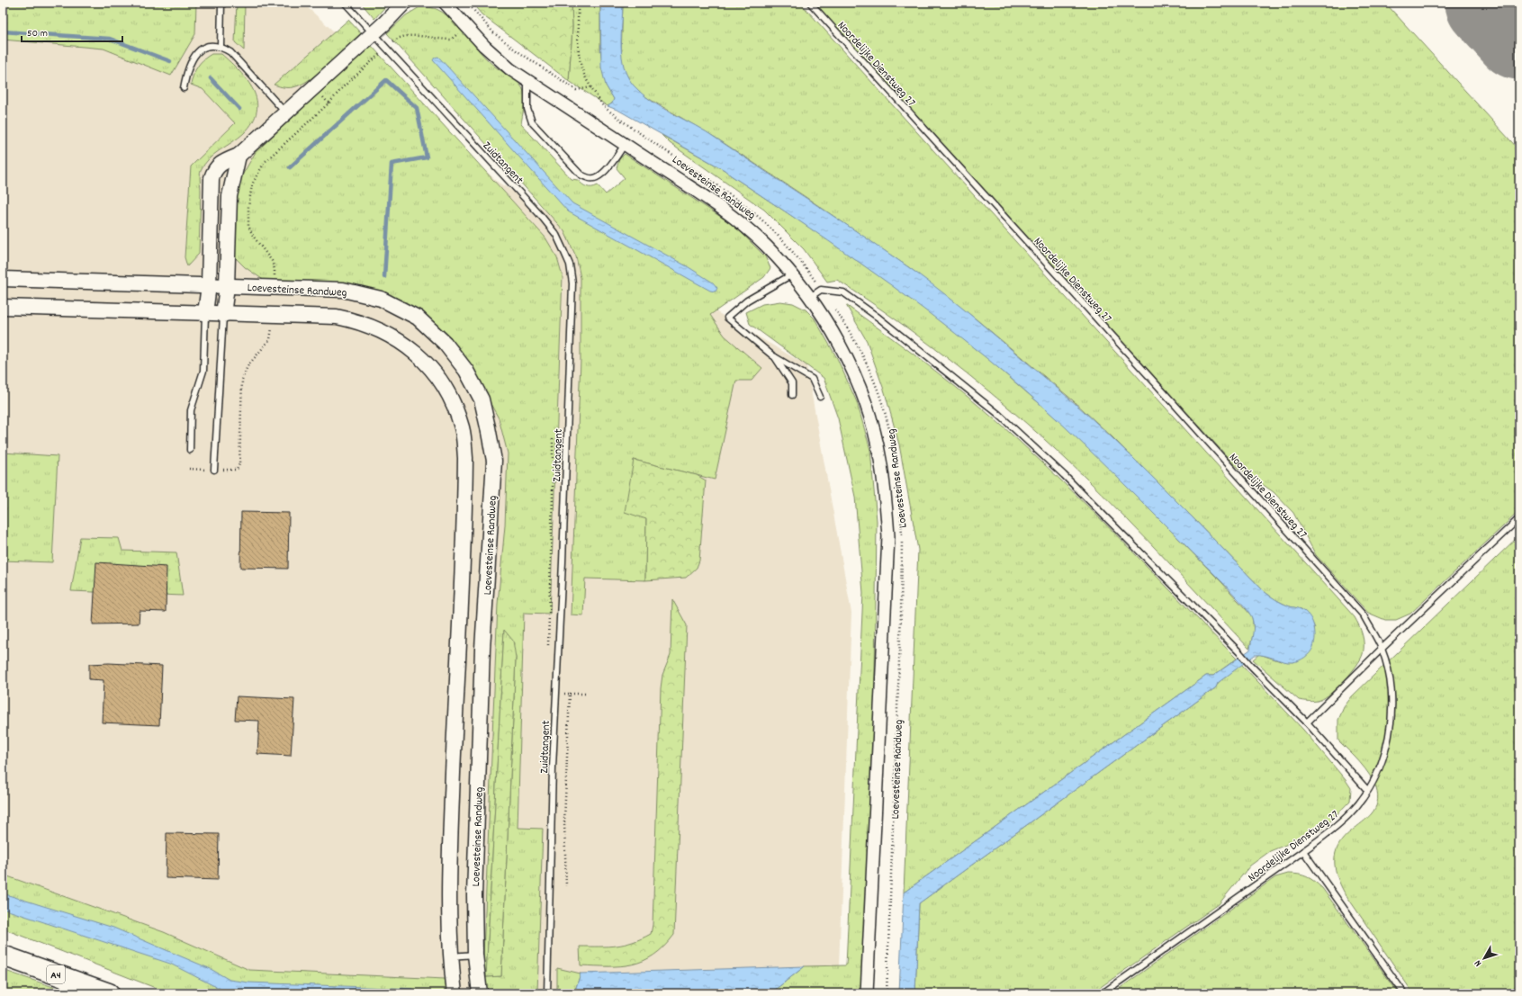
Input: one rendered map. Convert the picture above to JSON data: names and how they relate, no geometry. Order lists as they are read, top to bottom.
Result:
{
  "streets": {
    "highway": ["A4"],
    "street": ["Loevesteinse Randweg"],
    "lane": ["Noordelijke Dienstweg 27", "Zuidtangent"]
  },
  "scale_bar": "50 m",
  "north": "bottom left"
}
